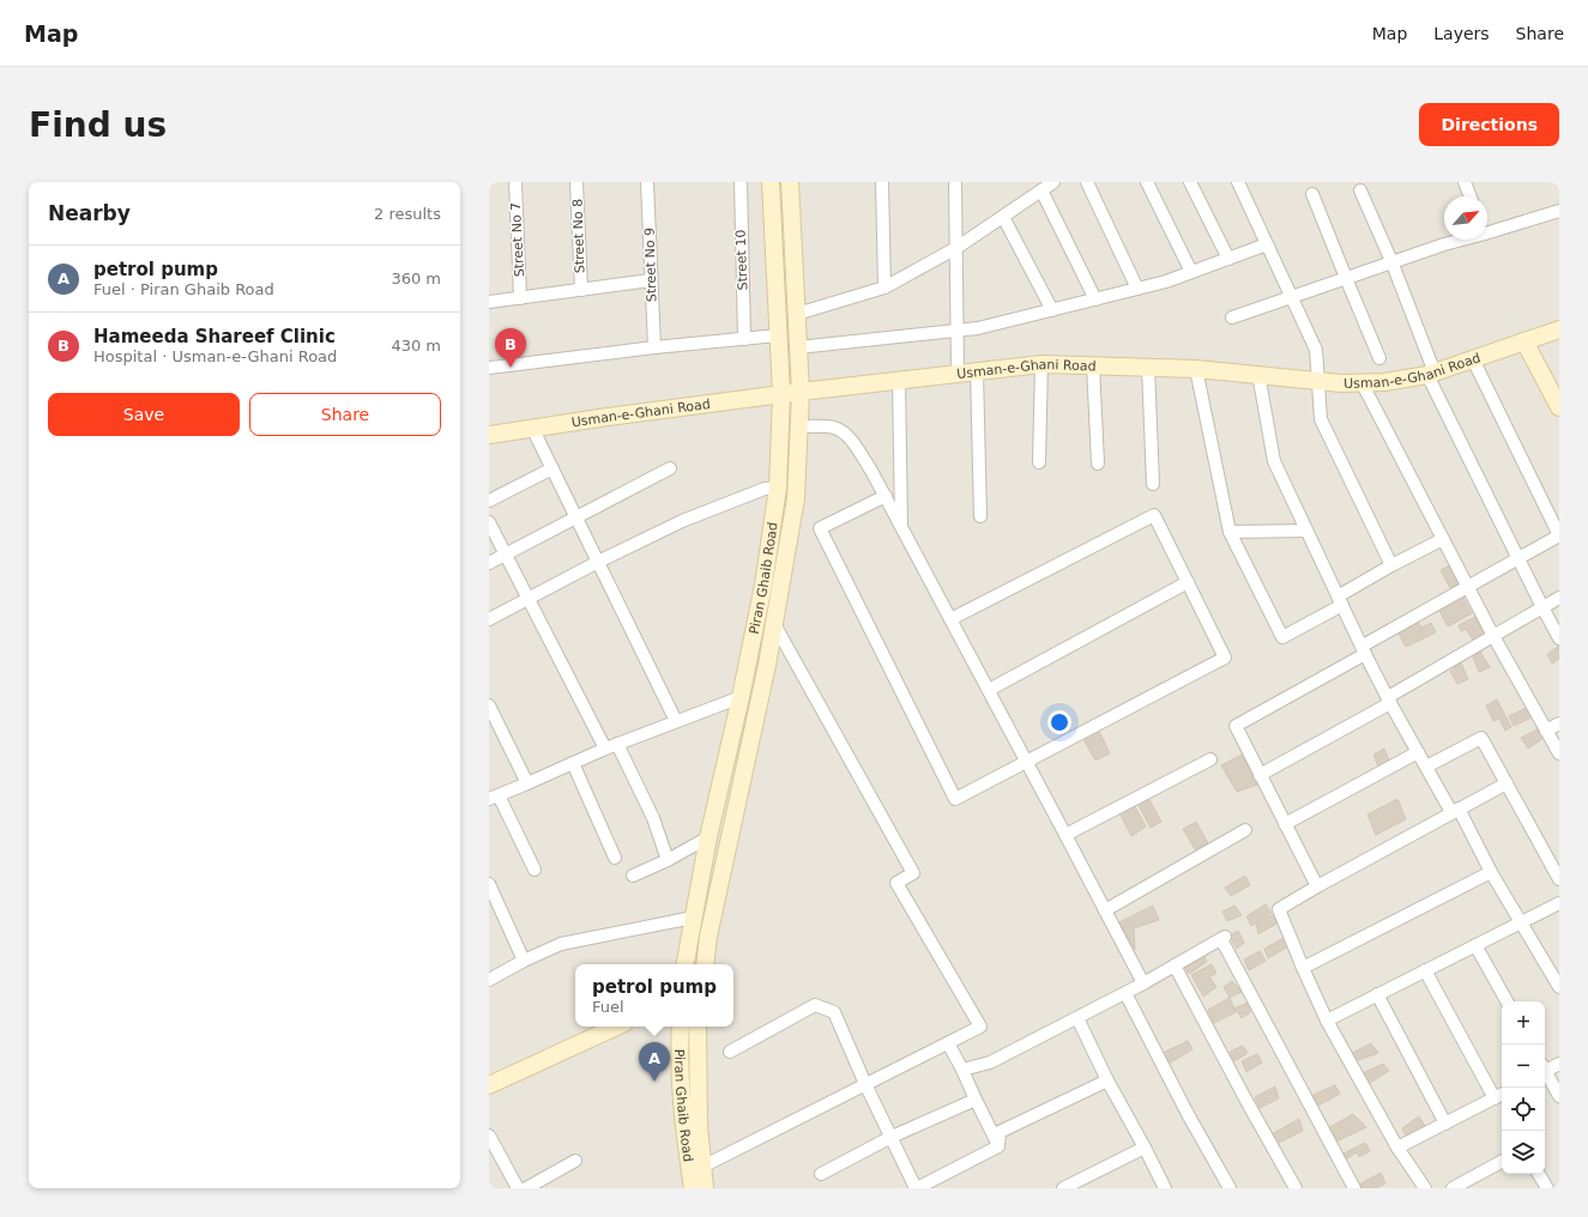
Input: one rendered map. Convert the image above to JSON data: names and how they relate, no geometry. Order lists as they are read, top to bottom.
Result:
{
  "streets": {
    "main road": ["Usman-e-Ghani Road", "Piran Ghaib Road"],
    "street": [
      "Street No 8",
      "Street No 7",
      "Street 10",
      "Street No 9"
    ]
  },
  "crossings": [
    ["Usman-e-Ghani Road", "Piran Ghaib Road"]
  ],
  "north": "top right",
  "page": {
    "header": "Map",
    "nav": ["Map", "Layers", "Share"],
    "buttons": [
      "Directions",
      ["Save", "Share"]
    ],
    "title": "Find us",
    "heading": ["Nearby", "2 results"],
    "list": [
      {
        "mark": "A",
        "name": "petrol pump",
        "note": "Fuel · Piran Ghaib Road",
        "value": "360 m"
      },
      {
        "mark": "B",
        "name": "Hameeda Shareef Clinic",
        "note": "Hospital · Usman-e-Ghani Road",
        "value": "430 m"
      }
    ],
    "pins": ["B", "A"],
    "popup": ["petrol pump", "Fuel"],
    "map_buttons": ["+", "−"]
  }
}
